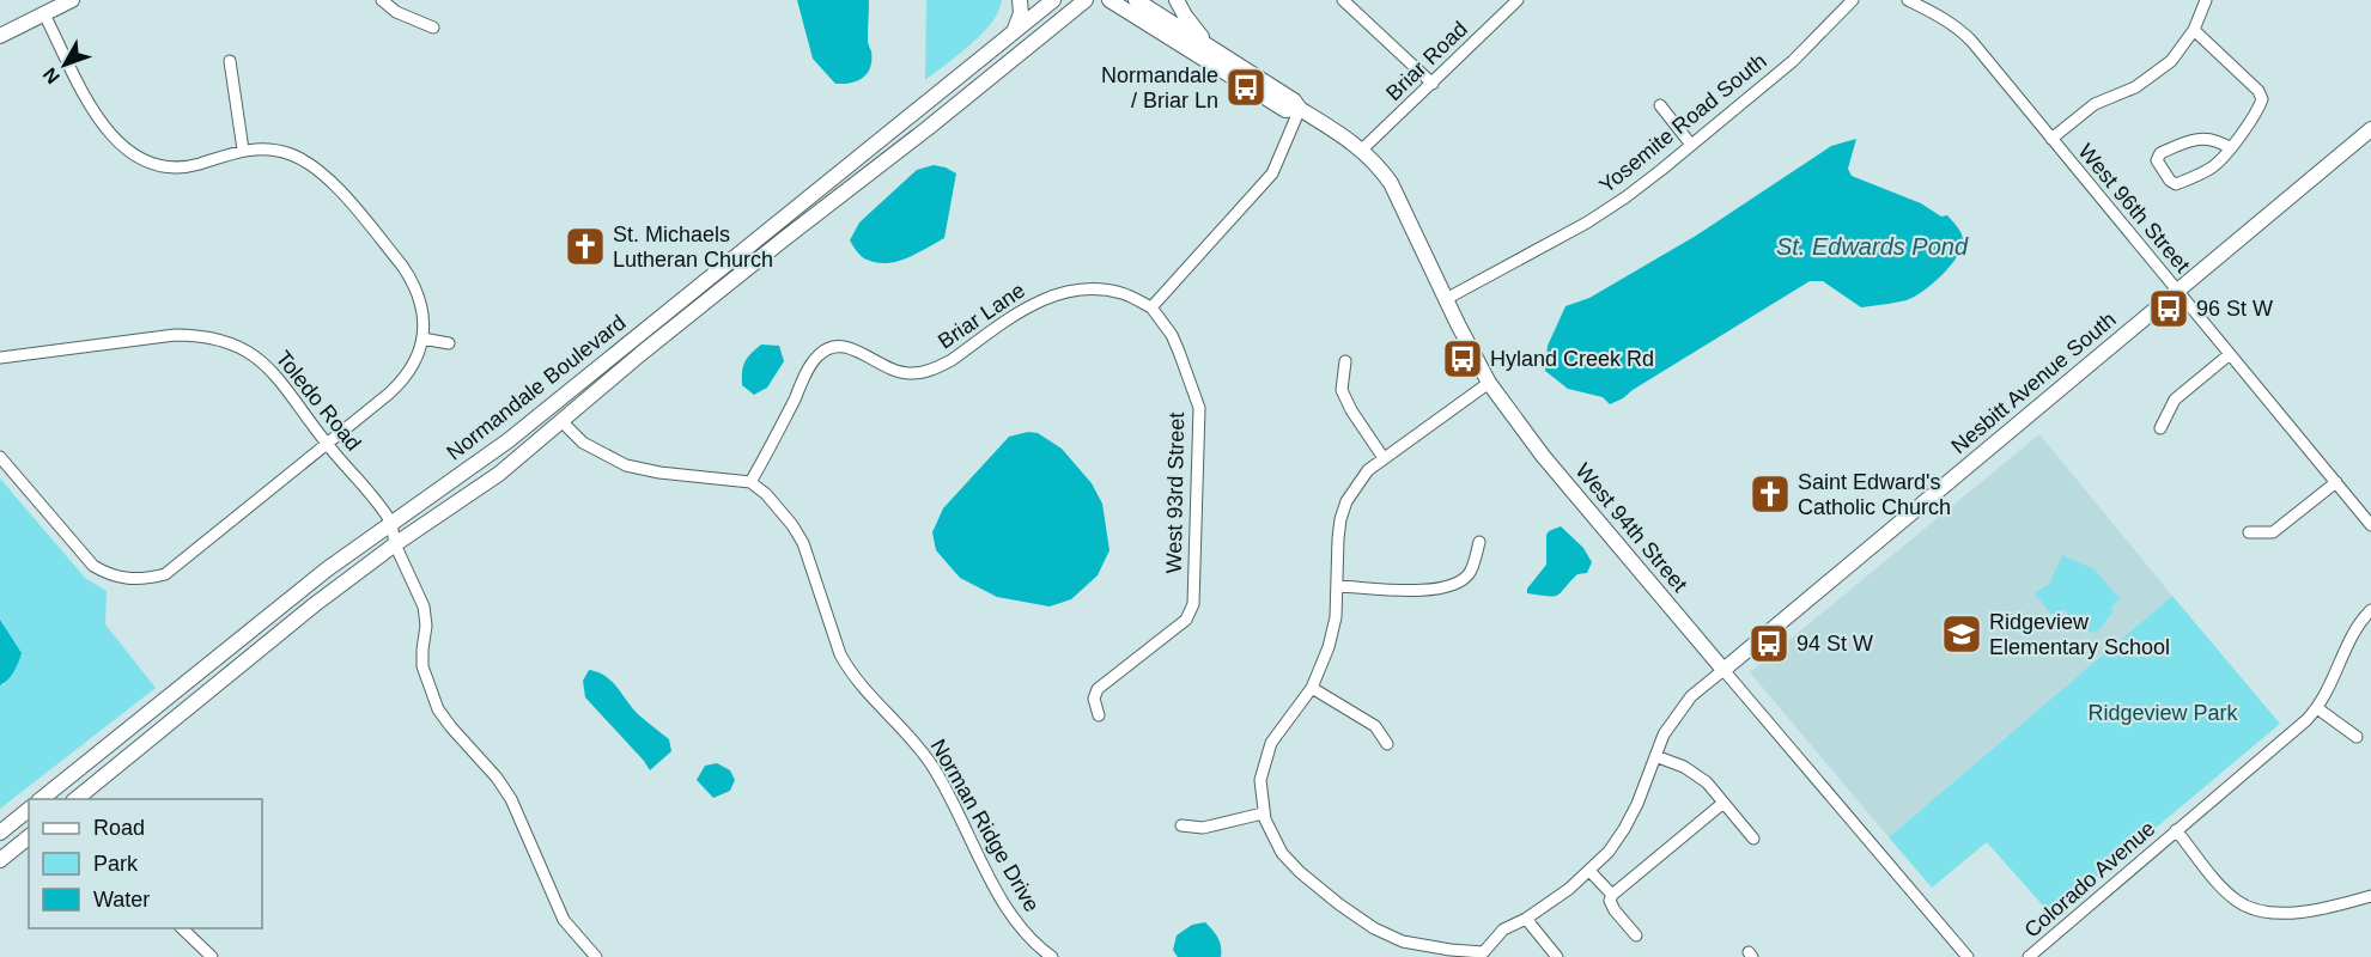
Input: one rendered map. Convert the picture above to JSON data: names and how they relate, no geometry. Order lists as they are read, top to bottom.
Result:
{
  "streets": {
    "main road": ["Nesbitt Avenue South", "Normandale Boulevard", "West 94th Street"],
    "street": [
      "Briar Road",
      "Yosemite Road South",
      "West 96th Street",
      "Briar Lane",
      "Toledo Road",
      "West 93rd Street",
      "Norman Ridge Drive",
      "Colorado Avenue"
    ]
  },
  "crossings": [
    ["Briar Road", "West 94th Street"],
    ["Yosemite Road South", "West 94th Street"],
    ["West 96th Street", "Nesbitt Avenue South"],
    ["Briar Lane", "West 93rd Street"],
    ["Briar Lane", "Norman Ridge Drive"],
    ["Nesbitt Avenue South", "West 94th Street"],
    ["Normandale Boulevard", "Toledo Road"]
  ],
  "water": ["St. Edwards Pond"],
  "parks": ["Ridgeview Park"],
  "places": {
    "bus stop": [
      "Normandale / Briar Ln",
      "96 St W",
      "Hyland Creek Rd",
      "94 St W"
    ],
    "church": ["St. Michaels Lutheran Church", "Saint Edward's Catholic Church"],
    "school or university": ["Ridgeview Elementary School"]
  },
  "legend": ["Road", "Park", "Water"],
  "north": "bottom left"
}
